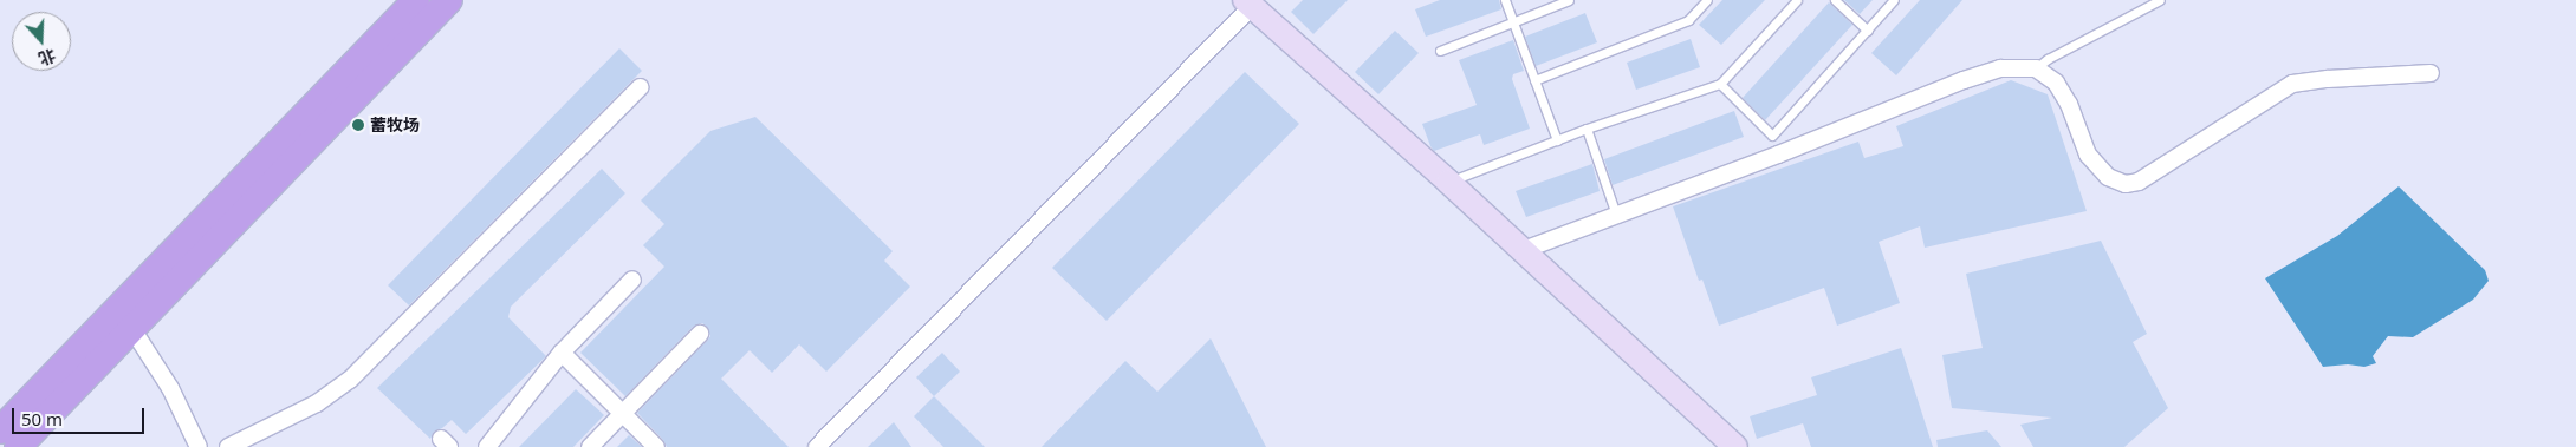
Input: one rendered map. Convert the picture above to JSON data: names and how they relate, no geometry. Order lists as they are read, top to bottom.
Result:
{
  "places": ["蓄牧场"],
  "scale_bar": "50 m",
  "north": "bottom"
}
